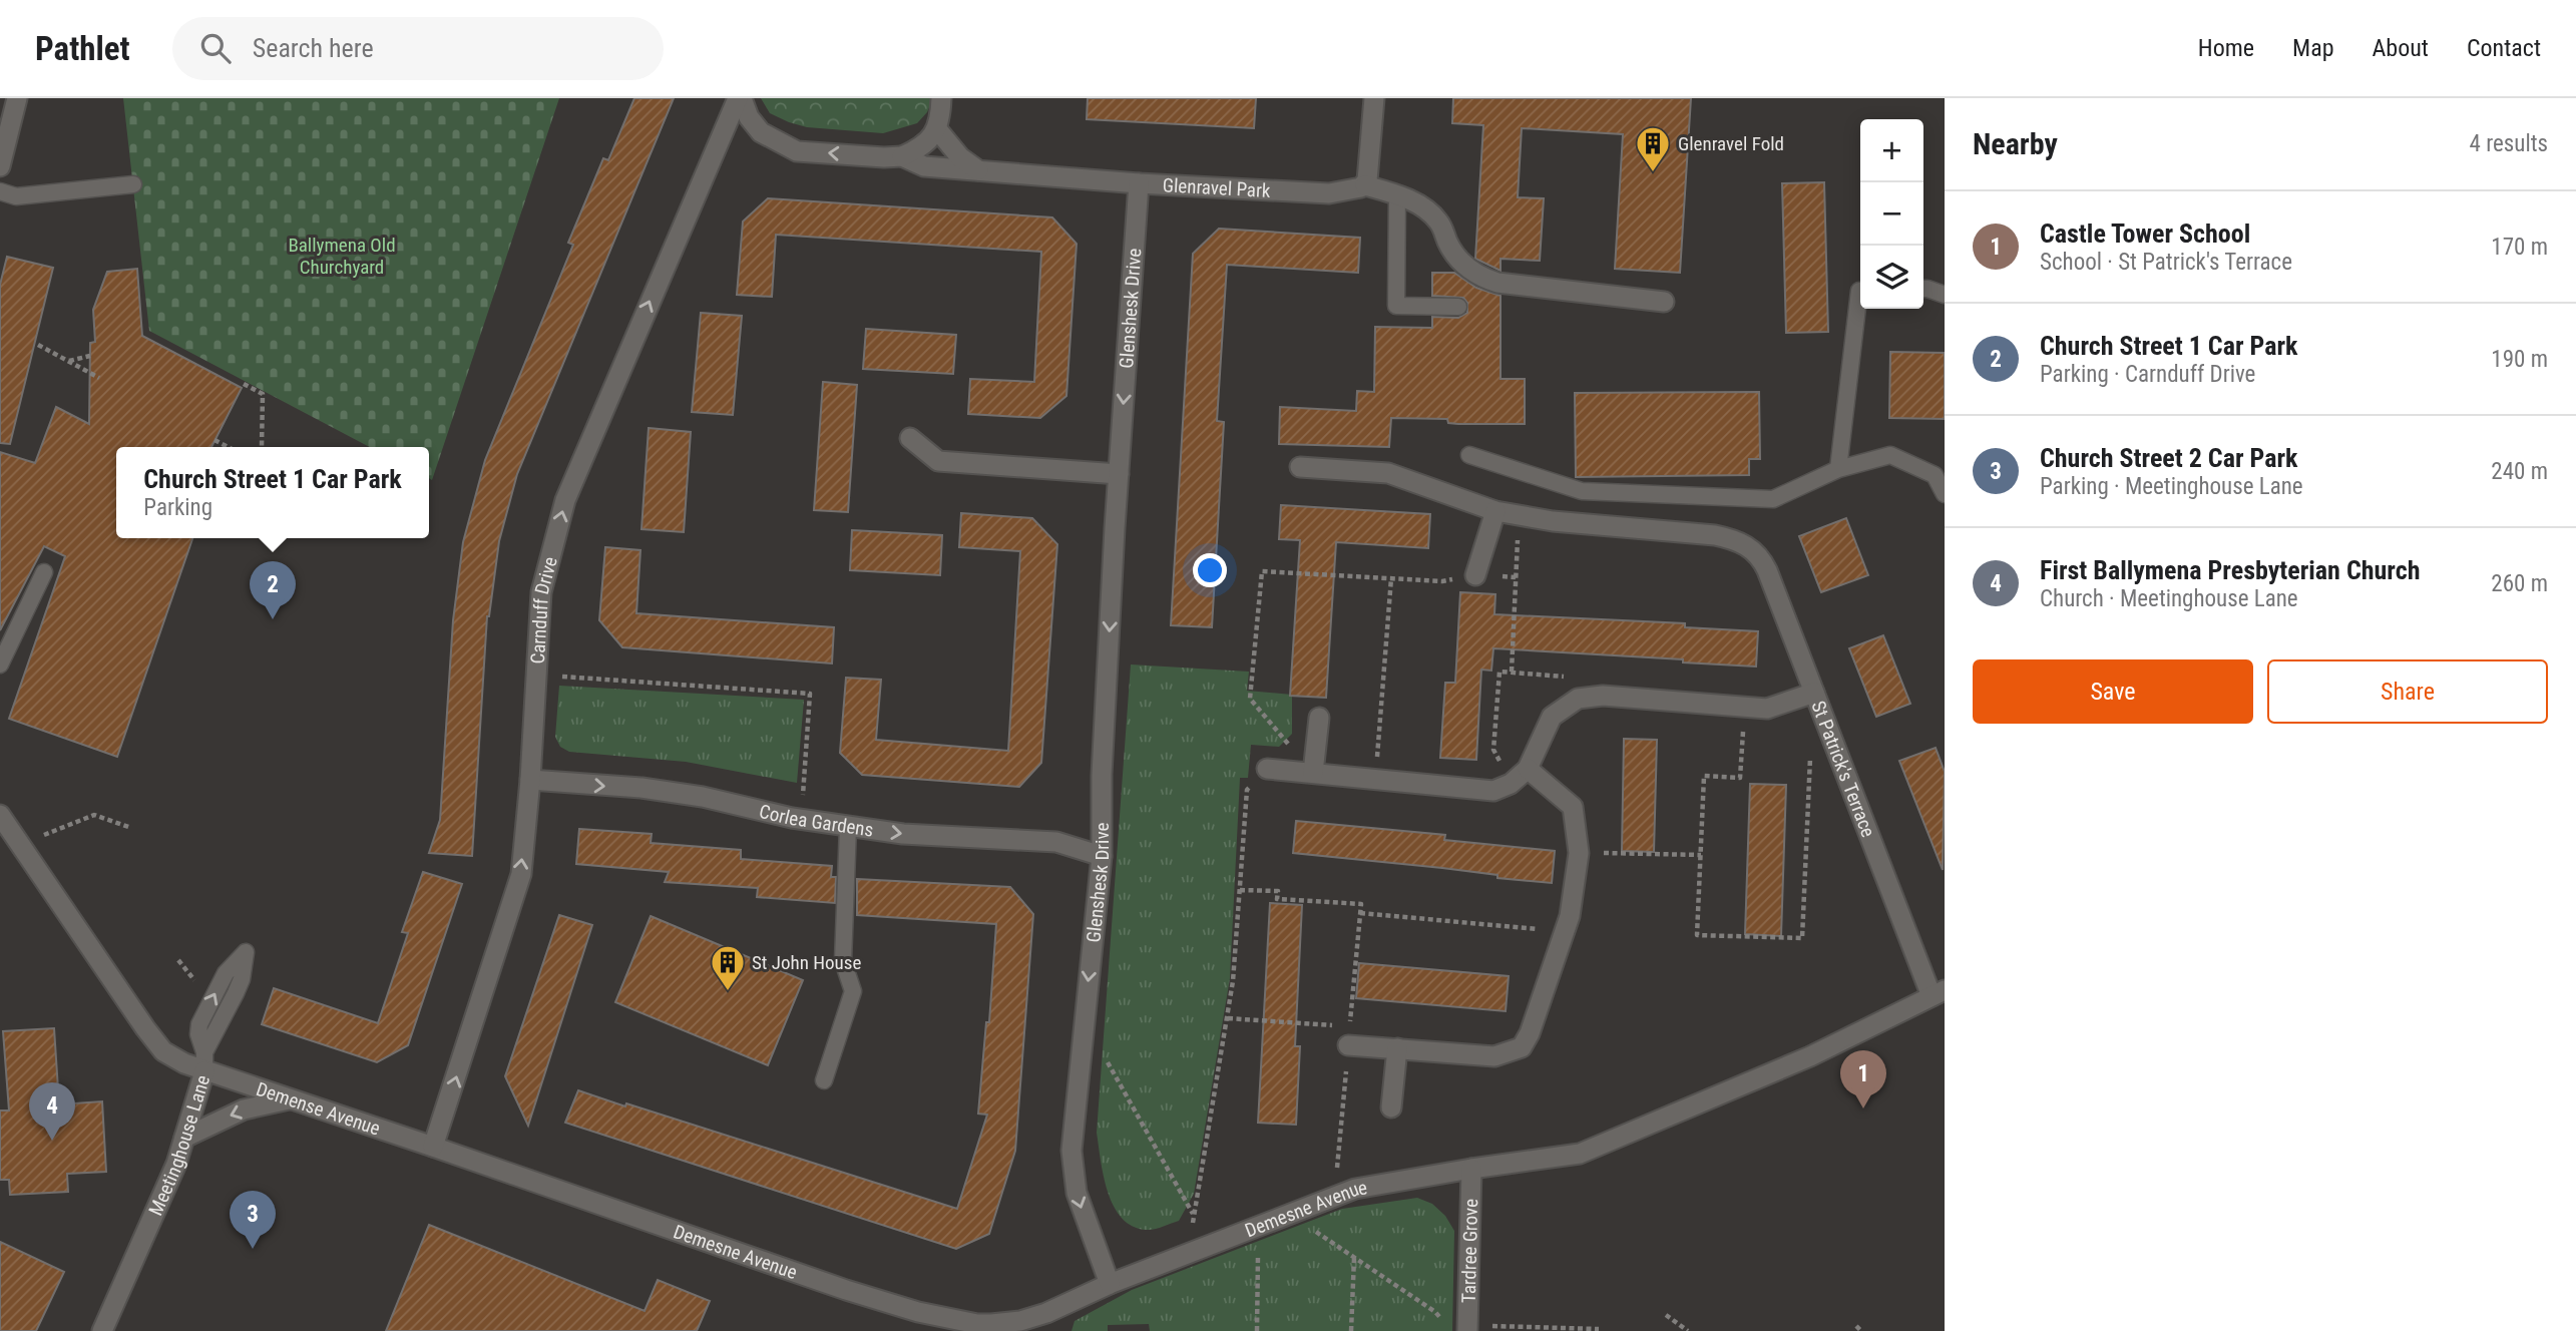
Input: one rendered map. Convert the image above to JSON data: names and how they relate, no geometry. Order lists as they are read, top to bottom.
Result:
{
  "streets": {
    "street": [
      "Glenravel Park",
      "Glenshesk Drive",
      "Carnduff Drive",
      "St Patrick's Terrace",
      "Corlea Gardens",
      "Demense Avenue",
      "Meetinghouse Lane",
      "Demesne Avenue",
      "Tardree Grove"
    ]
  },
  "crossings": [
    ["Glenravel Park", "Glenshesk Drive"],
    ["Glenravel Park", "Carnduff Drive"],
    ["Glenshesk Drive", "Corlea Gardens"],
    ["Glenshesk Drive", "Demesne Avenue"],
    ["Carnduff Drive", "Corlea Gardens"],
    ["Carnduff Drive", "Demense Avenue"],
    ["Carnduff Drive", "Demesne Avenue"],
    ["St Patrick's Terrace", "Demesne Avenue"],
    ["Demense Avenue", "Meetinghouse Lane"],
    ["Demense Avenue", "Demesne Avenue"],
    ["Demesne Avenue", "Tardree Grove"]
  ],
  "one_way": ["Glenshesk Drive", "Carnduff Drive", "Corlea Gardens"],
  "parks": ["Ballymena Old Churchyard"],
  "places": {
    "building": ["Glenravel Fold", "St John House"]
  },
  "page": {
    "header": "Pathlet",
    "search": "Search here",
    "nav": [
      "Home",
      "Map",
      "About",
      "Contact"
    ],
    "heading": ["Nearby", "4 results"],
    "map_buttons": ["+", "−"],
    "list": [
      {
        "mark": "1",
        "name": "Castle Tower School",
        "note": "School · St Patrick's Terrace",
        "value": "170 m"
      },
      {
        "mark": "2",
        "name": "Church Street 1 Car Park",
        "note": "Parking · Carnduff Drive",
        "value": "190 m"
      },
      {
        "mark": "3",
        "name": "Church Street 2 Car Park",
        "note": "Parking · Meetinghouse Lane",
        "value": "240 m"
      },
      {
        "mark": "4",
        "name": "First Ballymena Presbyterian Church",
        "note": "Church · Meetinghouse Lane",
        "value": "260 m"
      }
    ],
    "popup": ["Church Street 1 Car Park", "Parking"],
    "pins": [
      "2",
      "1",
      "4",
      "3"
    ],
    "buttons": ["Save", "Share"]
  }
}
